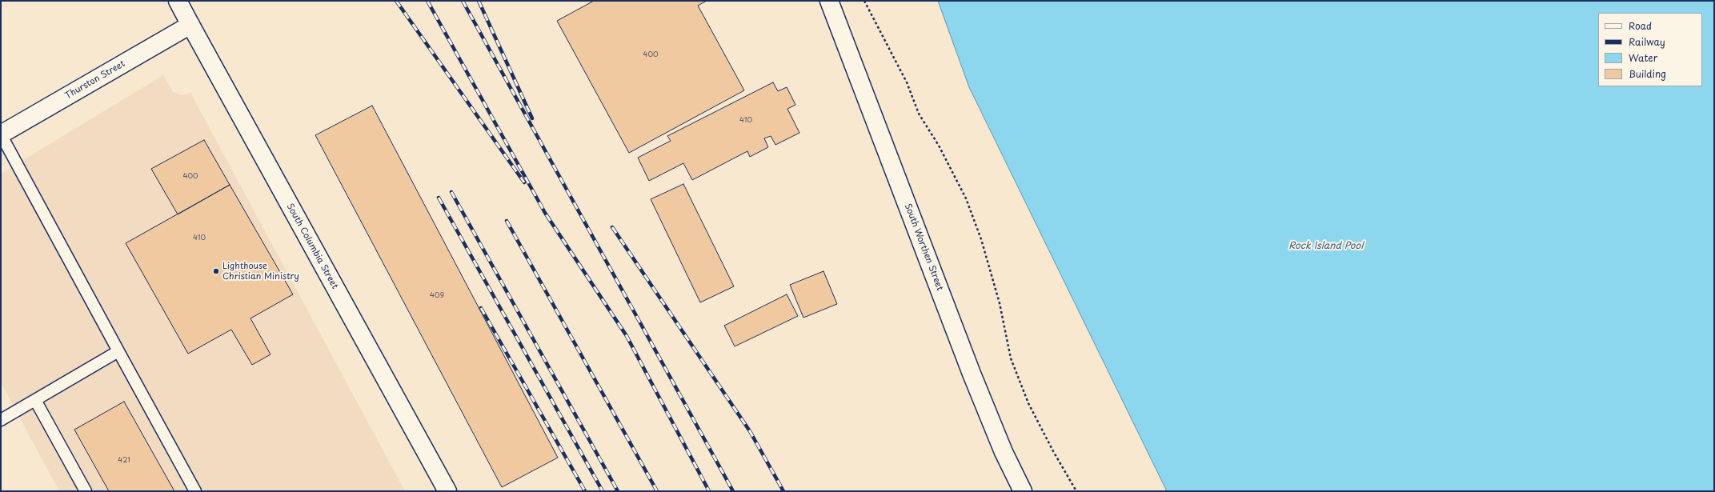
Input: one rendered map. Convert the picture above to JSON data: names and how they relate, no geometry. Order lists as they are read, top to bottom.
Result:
{
  "streets": {
    "street": ["Thurston Street", "South Columbia Street", "South Worthen Street"]
  },
  "crossings": [
    ["Thurston Street", "South Columbia Street"]
  ],
  "water": ["Rock Island Pool"],
  "places": ["Lighthouse Christian Ministry"],
  "house_numbers": [
    "400",
    "410",
    "400",
    "410",
    "409",
    "421"
  ],
  "legend": [
    "Road",
    "Railway",
    "Water",
    "Building"
  ]
}
